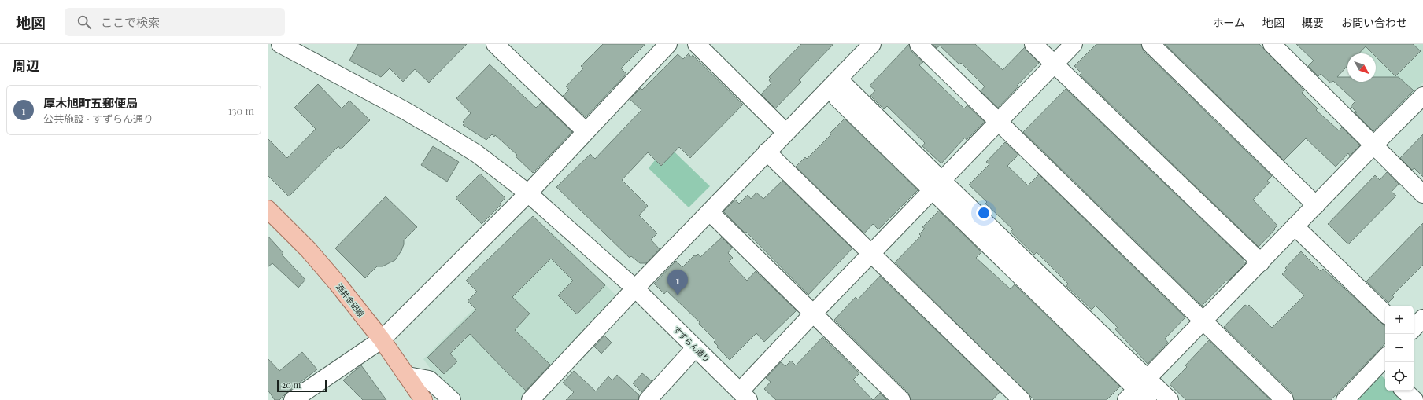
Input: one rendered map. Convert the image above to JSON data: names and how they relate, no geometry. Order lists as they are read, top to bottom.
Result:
{
  "streets": {
    "main road": ["酒井金田線"],
    "street": ["すずらん通り"]
  },
  "scale_bar": "20 m",
  "north": "bottom right",
  "page": {
    "header": "地図",
    "search": "ここで検索",
    "nav": [
      "ホーム",
      "地図",
      "概要",
      "お問い合わせ"
    ],
    "heading": "周辺",
    "list": [
      {
        "mark": "1",
        "name": "厚木旭町五郵便局",
        "note": "公共施設 · すずらん通り",
        "value": "130 m"
      }
    ],
    "pins": "1",
    "map_buttons": ["+", "−"],
    "scale": "20 m"
  }
}
